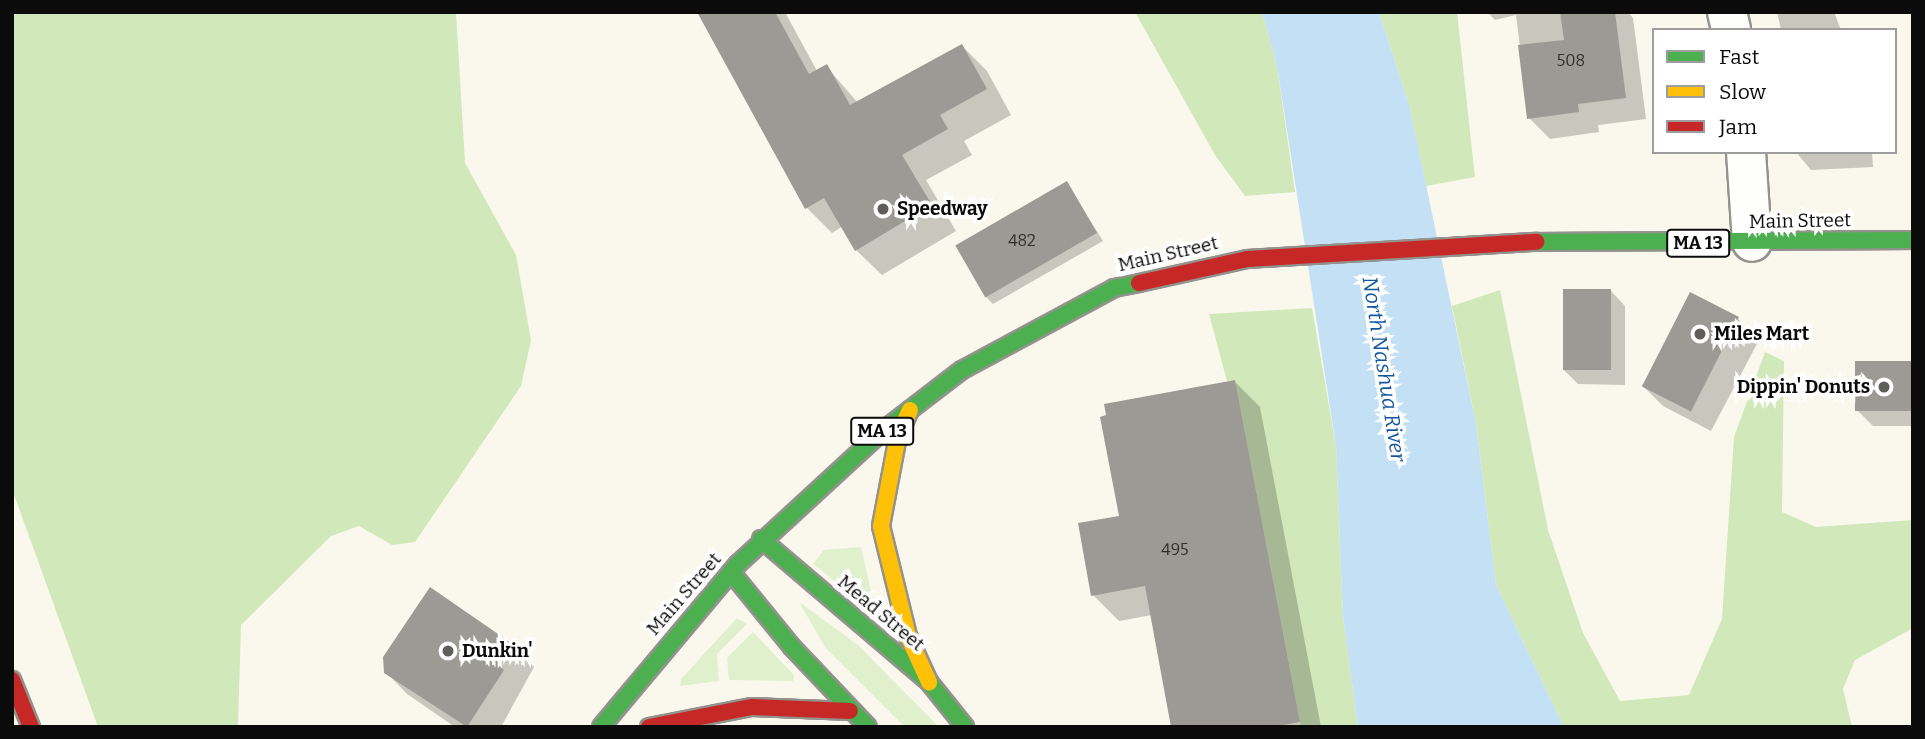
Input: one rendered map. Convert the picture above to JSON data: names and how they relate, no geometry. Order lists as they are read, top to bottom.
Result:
{
  "streets": {
    "main road": ["Main Street", "MA 13", "Mead Street"]
  },
  "crossings": [
    ["Main Street", "Mead Street"]
  ],
  "water": ["North Nashua River"],
  "places": [
    "Speedway",
    "Miles Mart",
    "Dippin' Donuts",
    "Dunkin'"
  ],
  "house_numbers": ["508", "482", "495"],
  "legend": ["Fast", "Slow", "Jam"]
}
